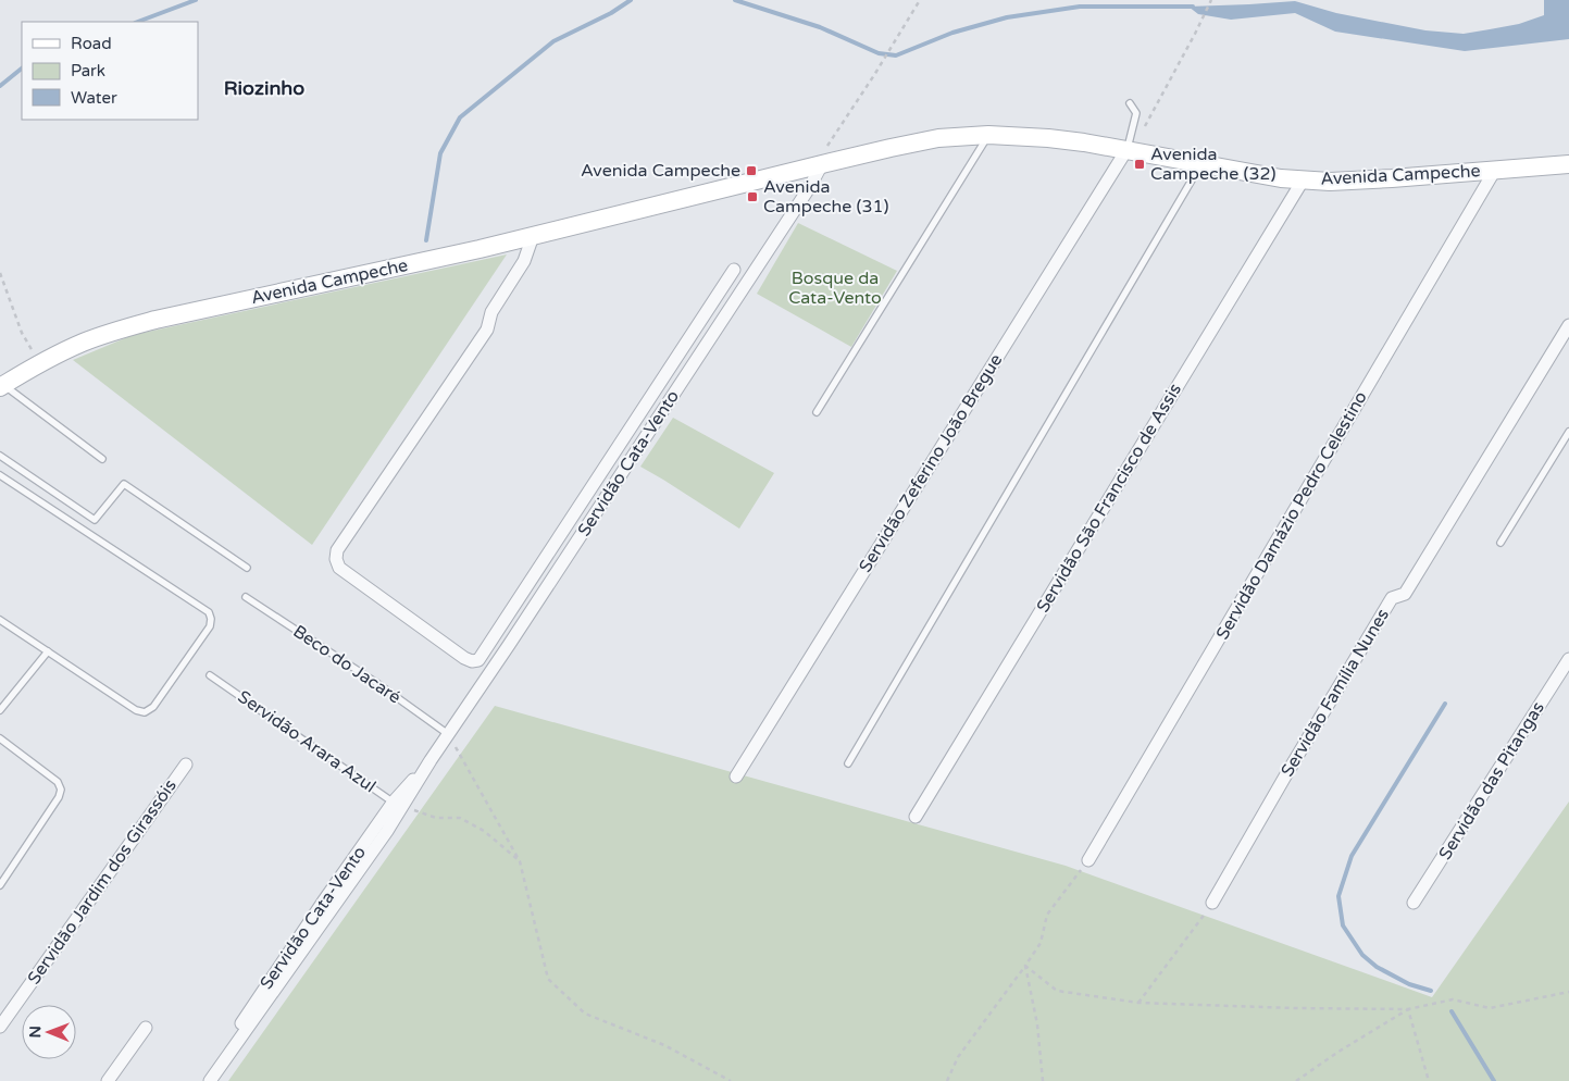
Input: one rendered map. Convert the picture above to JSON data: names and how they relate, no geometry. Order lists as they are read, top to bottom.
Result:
{
  "streets": {
    "main road": ["Avenida Campeche"],
    "street": [
      "Servidão Cata-Vento",
      "Servidão Zeferino João Bregue",
      "Servidão São Francisco de Assis",
      "Servidão Damázio Pedro Celestino",
      "Servidão Família Nunes",
      "Servidão das Pitangas",
      "Servidão Jardim dos Girassóis"
    ],
    "lane": ["Beco do Jacaré", "Servidão Arara Azul"]
  },
  "crossings": [
    ["Avenida Campeche", "Servidão Cata-Vento"],
    ["Avenida Campeche", "Servidão Zeferino João Bregue"],
    ["Avenida Campeche", "Servidão São Francisco de Assis"],
    ["Avenida Campeche", "Servidão Damázio Pedro Celestino"],
    ["Servidão Cata-Vento", "Beco do Jacaré"],
    ["Servidão Cata-Vento", "Servidão Arara Azul"]
  ],
  "districts": ["Riozinho"],
  "parks": ["Bosque da Cata-Vento"],
  "places": {
    "transit": ["Avenida Campeche (32)", "Avenida Campeche", "Avenida Campeche (31)"]
  },
  "legend": ["Road", "Park", "Water"],
  "north": "left"
}
